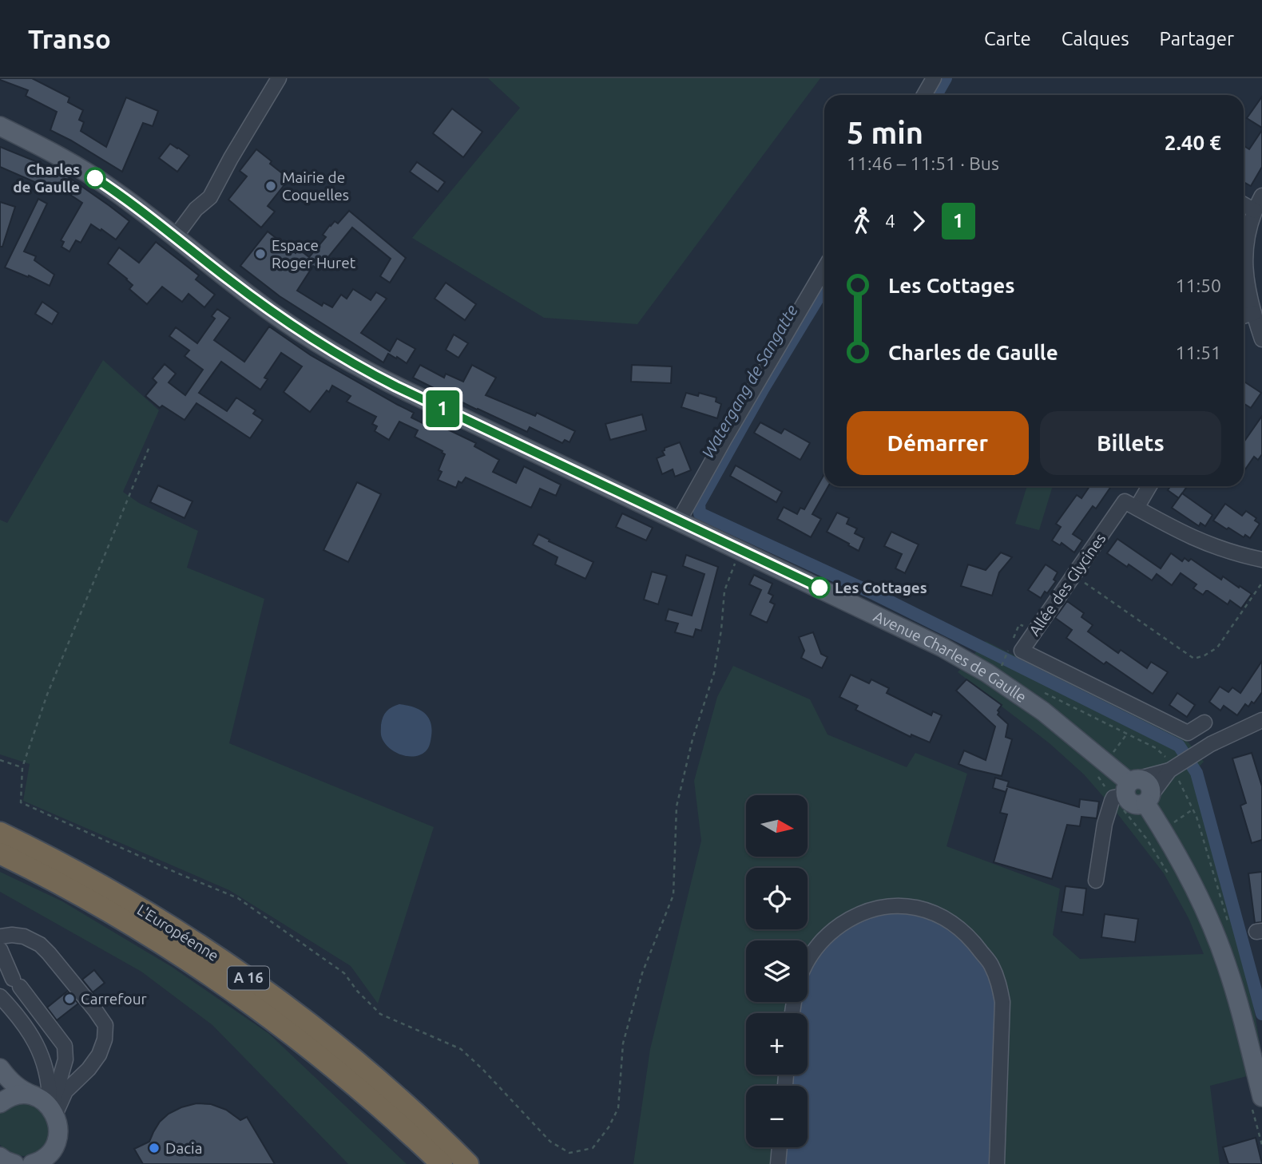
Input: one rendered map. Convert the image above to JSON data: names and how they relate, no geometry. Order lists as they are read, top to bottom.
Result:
{
  "streets": {
    "highway": ["L'Européenne", "A 16"],
    "main road": ["Avenue Charles de Gaulle"],
    "street": ["Allée des Glycines"]
  },
  "water": ["Watergang de Sangatte"],
  "places": [
    "Charles de Gaulle",
    "Mairie de Coquelles",
    "Espace Roger Huret",
    "Les Cottages",
    "Carrefour",
    "Dacia"
  ],
  "lines": ["bus line 1"],
  "north": "right",
  "page": {
    "header": "Transo",
    "nav": ["Carte", "Calques", "Partager"],
    "on_map": "1",
    "heading": ["5 min", "11:46 – 11:51 · Bus", "2.40 €"],
    "legs": ["4", "1"],
    "list": [
      {
        "name": "Les Cottages",
        "value": "11:50"
      },
      {
        "name": "Charles de Gaulle",
        "value": "11:51"
      }
    ],
    "buttons": ["Démarrer", "Billets"],
    "map_buttons": ["+", "−"]
  }
}
